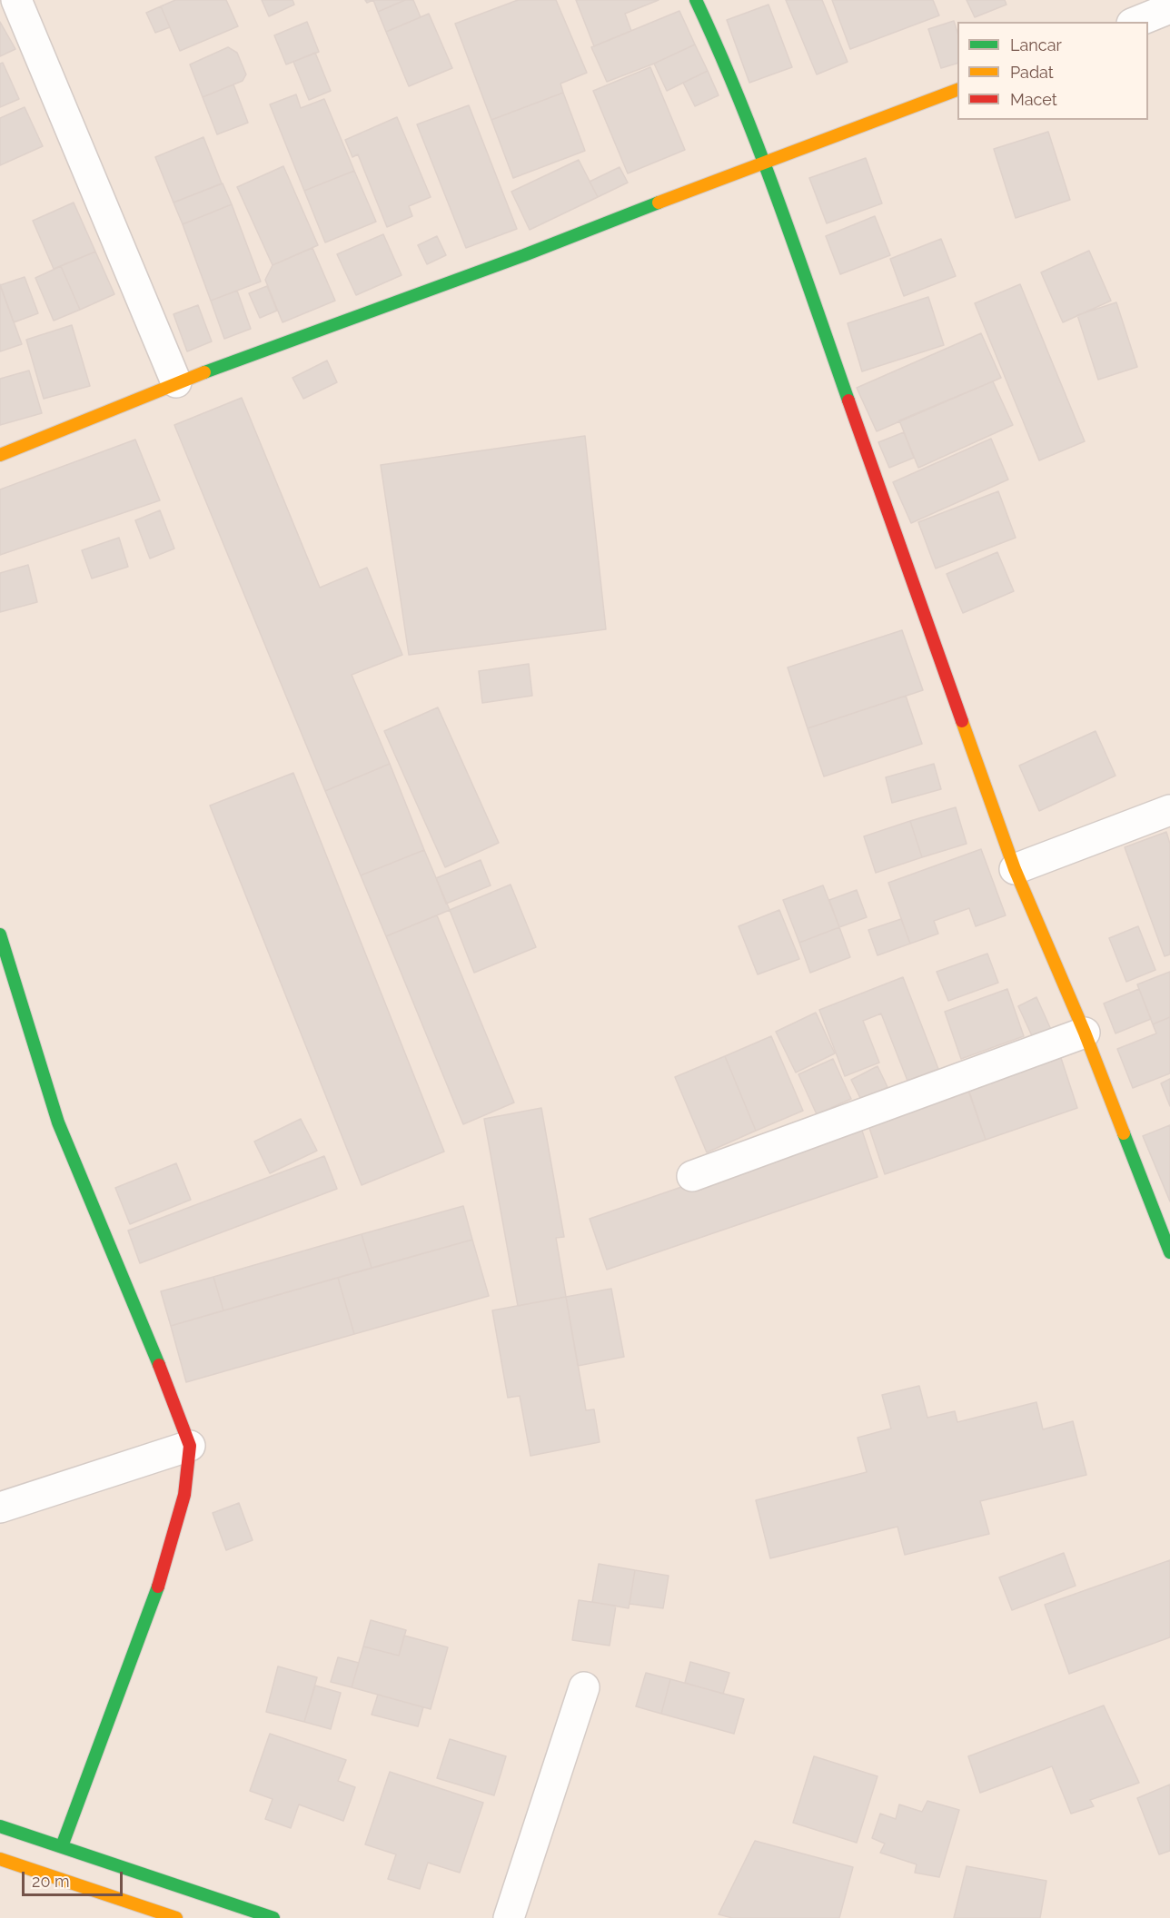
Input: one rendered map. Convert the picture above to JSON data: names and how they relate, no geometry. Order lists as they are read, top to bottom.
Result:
{
  "legend": ["Lancar", "Padat", "Macet"],
  "scale_bar": "20 m"
}
